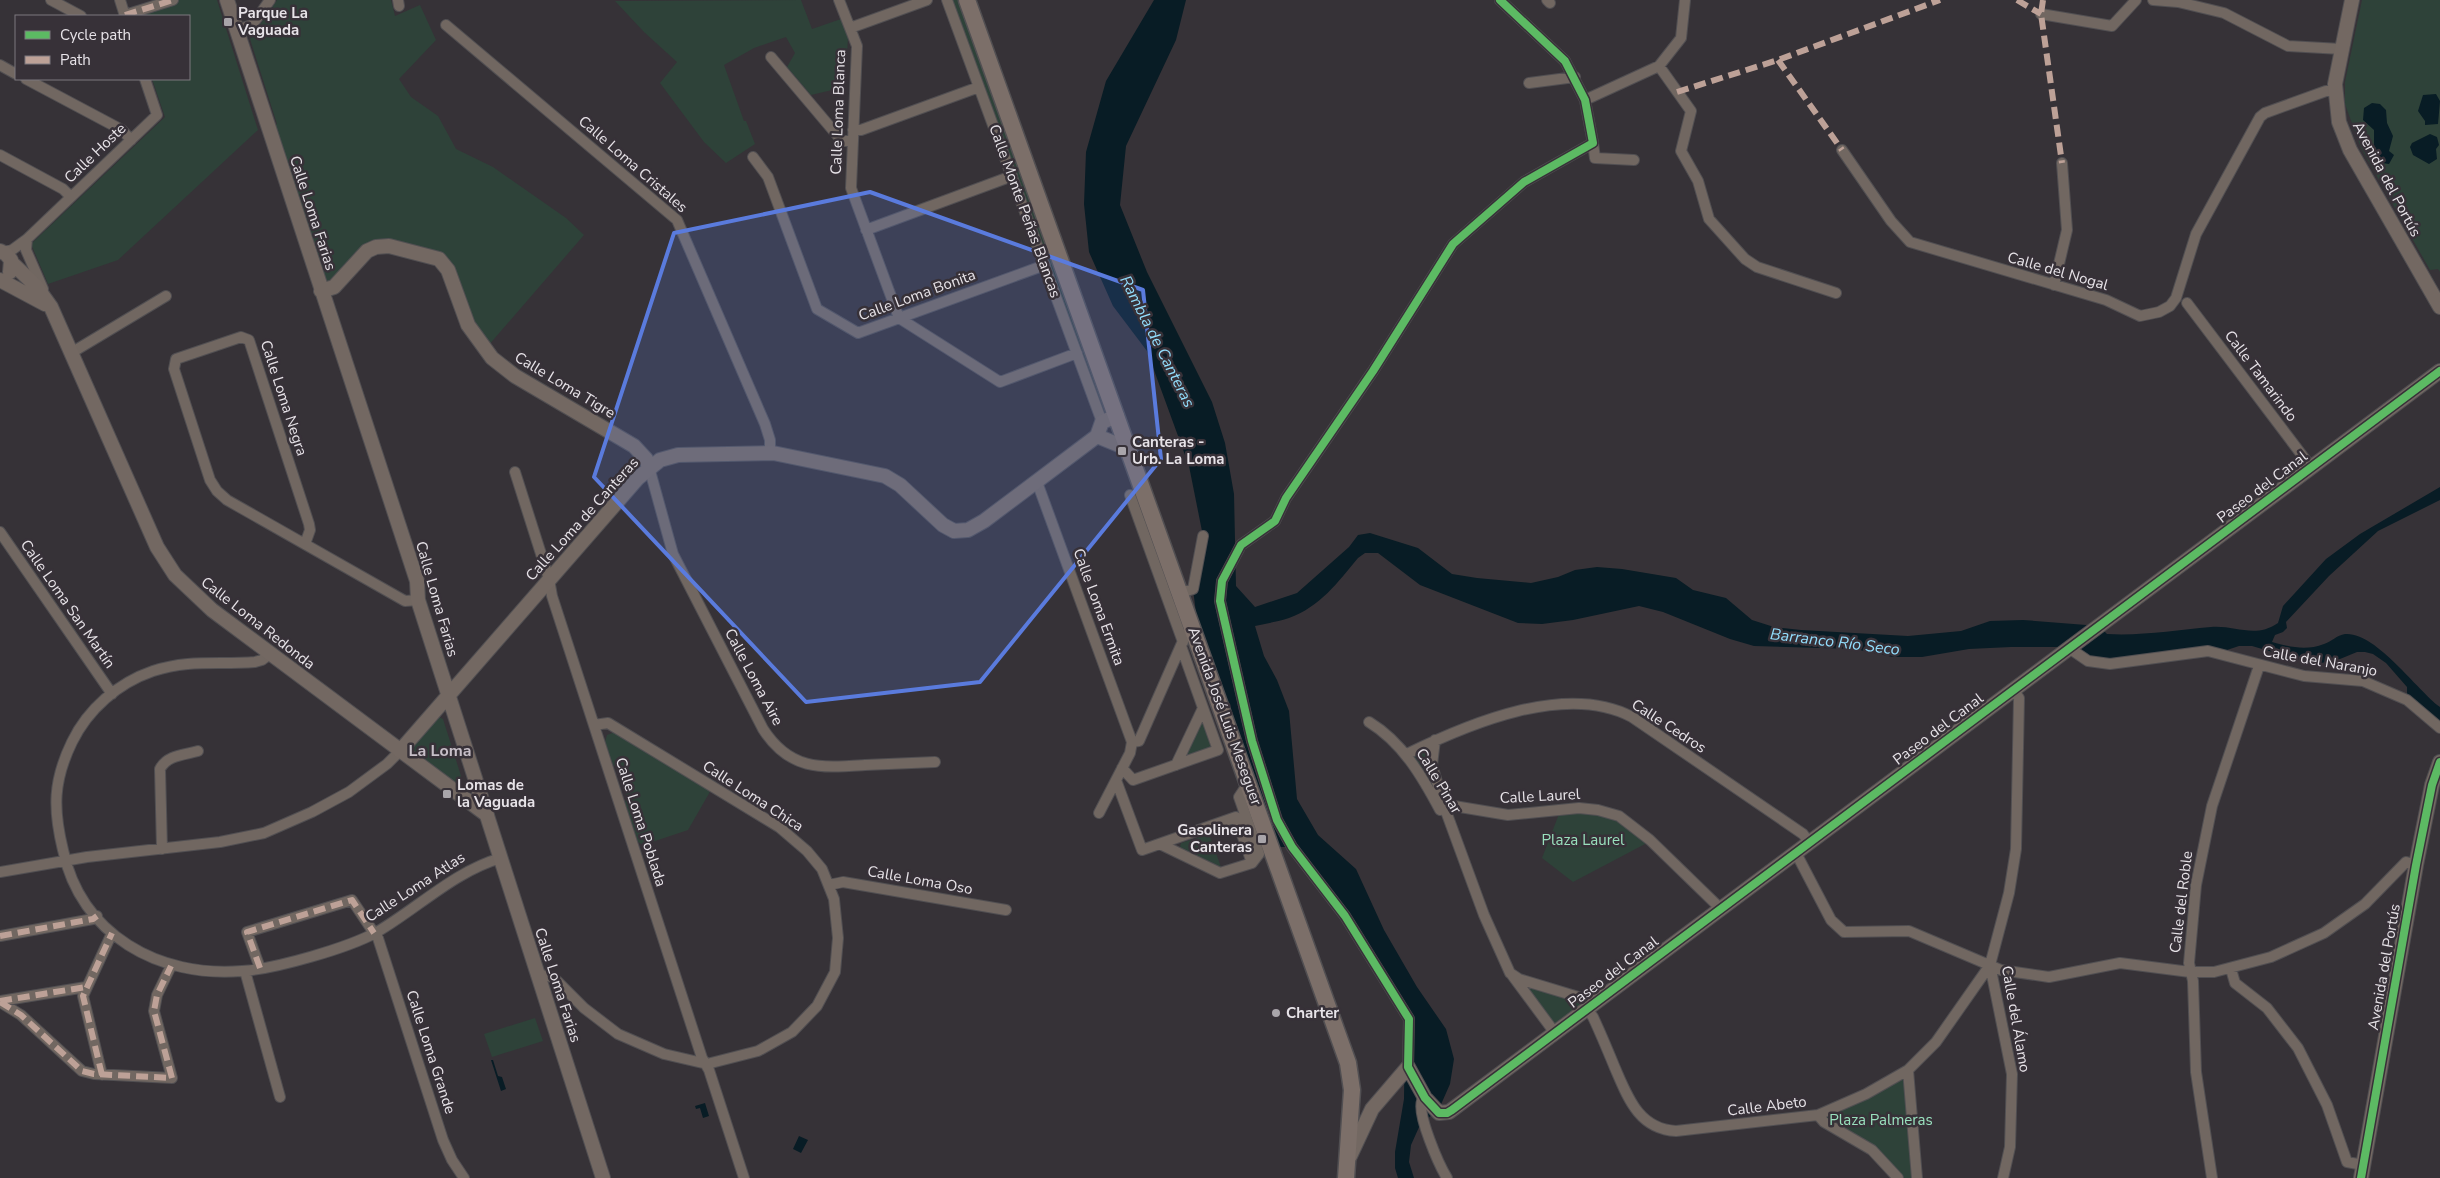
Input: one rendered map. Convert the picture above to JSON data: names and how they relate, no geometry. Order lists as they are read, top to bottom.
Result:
{
  "streets": {
    "main road": ["Calle Monte Peñas Blancas", "Avenida José Luis Meseguer"],
    "street": [
      "Calle Loma Blanca",
      "Calle Hoste",
      "Calle Loma Cristales",
      "Avenida del Portús",
      "Calle Loma Farias",
      "Calle del Nogal",
      "Calle Loma Bonita",
      "Calle Tamarindo",
      "Calle Loma Tigre",
      "Calle Loma Negra",
      "Paseo del Canal",
      "Calle Loma de Canteras",
      "Calle Loma San Martín",
      "Calle Loma Ermita",
      "Calle Loma Redonda",
      "Calle del Naranjo",
      "Calle Loma Aire",
      "Calle Cedros",
      "Calle Pinar",
      "Calle Loma Chica",
      "Calle Laurel",
      "Calle Loma Poblada",
      "Calle Loma Oso",
      "Calle Loma Atlas",
      "Calle del Roble",
      "Calle del Álamo",
      "Calle Loma Grande",
      "Calle Abeto"
    ]
  },
  "crossings": [
    ["Calle Loma Blanca", "Calle Loma Bonita"],
    ["Calle Loma Cristales", "Calle Loma de Canteras"],
    ["Avenida del Portús", "Calle del Nogal"],
    ["Calle Monte Peñas Blancas", "Calle Loma Bonita"],
    ["Calle Monte Peñas Blancas", "Avenida José Luis Meseguer"],
    ["Calle Loma Farias", "Calle Loma Tigre"],
    ["Calle Loma Farias", "Calle Loma Negra"],
    ["Calle Loma Farias", "Calle Loma de Canteras"],
    ["Calle Loma Farias", "Calle Loma Redonda"],
    ["Calle Loma Farias", "Calle Loma Chica"],
    ["Calle Loma Farias", "Calle Loma Atlas"],
    ["Calle Tamarindo", "Paseo del Canal"],
    ["Calle Loma Tigre", "Calle Loma de Canteras"],
    ["Calle Loma Tigre", "Calle Loma Aire"],
    ["Paseo del Canal", "Calle del Naranjo"],
    ["Paseo del Canal", "Calle Cedros"],
    ["Paseo del Canal", "Calle Pinar"],
    ["Paseo del Canal", "Calle Laurel"],
    ["Paseo del Canal", "Calle del Álamo"],
    ["Paseo del Canal", "Calle Abeto"],
    ["Calle Loma de Canteras", "Calle Loma Ermita"],
    ["Calle Loma de Canteras", "Calle Loma Redonda"],
    ["Calle Loma de Canteras", "Calle Loma Aire"],
    ["Calle Loma de Canteras", "Calle Loma Poblada"],
    ["Calle Loma de Canteras", "Calle Loma Atlas"],
    ["Calle Loma San Martín", "Calle Loma Atlas"],
    ["Calle Loma Redonda", "Calle Loma Atlas"],
    ["Calle del Naranjo", "Calle del Roble"],
    ["Calle Cedros", "Calle Pinar"],
    ["Calle Pinar", "Calle Laurel"],
    ["Calle Loma Chica", "Calle Loma Poblada"],
    ["Calle Loma Chica", "Calle Loma Oso"],
    ["Calle Loma Atlas", "Calle Loma Grande"],
    ["Calle del Álamo", "Calle Abeto"]
  ],
  "districts": ["La Loma"],
  "water": ["Rambla de Canteras", "Barranco Río Seco"],
  "parks": ["Plaza Laurel", "Plaza Palmeras"],
  "places": {
    "transit": [
      "Parque La Vaguada",
      "Canteras - Urb. La Loma",
      "Lomas de la Vaguada",
      "Gasolinera Canteras"
    ],
    "other": ["Charter"]
  },
  "legend": ["Cycle path", "Path"]
}
